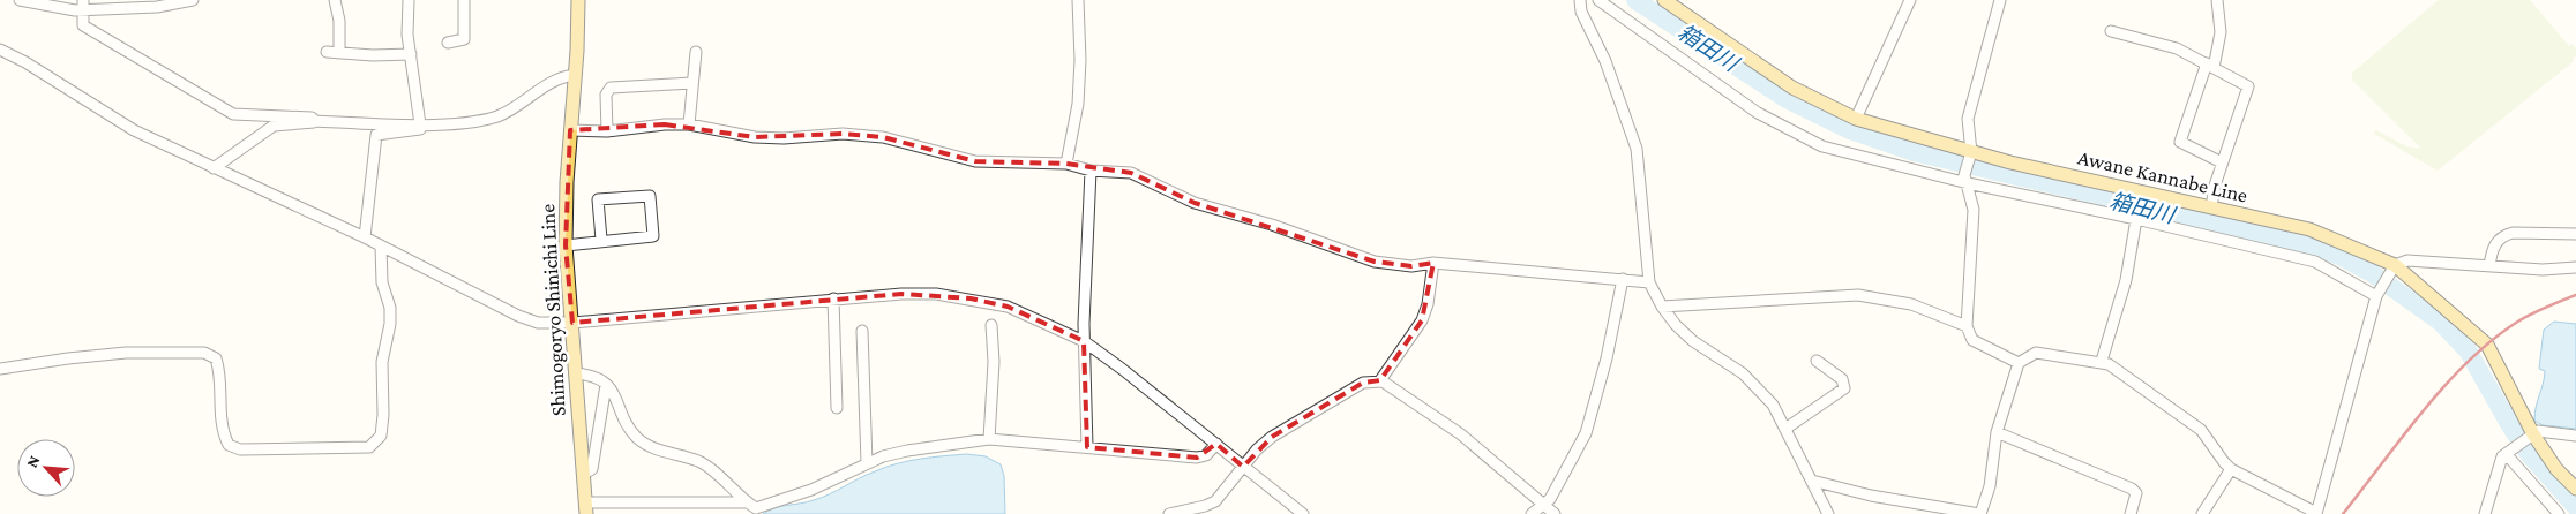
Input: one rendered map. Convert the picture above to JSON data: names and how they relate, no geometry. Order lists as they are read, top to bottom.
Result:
{
  "streets": {
    "main road": ["Awane Kannabe Line", "Shimogoryo Shinichi Line"]
  },
  "water": ["箱田川"],
  "north": "top left"
}
